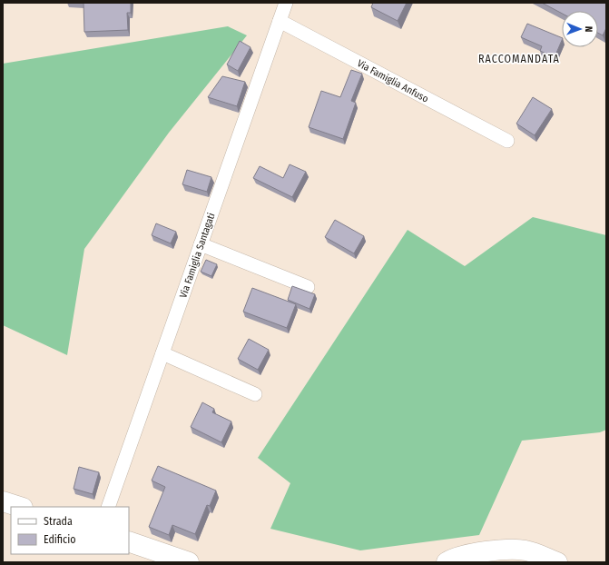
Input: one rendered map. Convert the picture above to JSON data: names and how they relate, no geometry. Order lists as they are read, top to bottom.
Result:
{
  "streets": {
    "street": ["Via Famiglia Anfuso", "Via Famiglia Santagati"]
  },
  "crossings": [
    ["Via Famiglia Anfuso", "Via Famiglia Santagati"]
  ],
  "districts": ["RACCOMANDATA"],
  "legend": ["Strada", "Edificio"],
  "north": "right"
}
